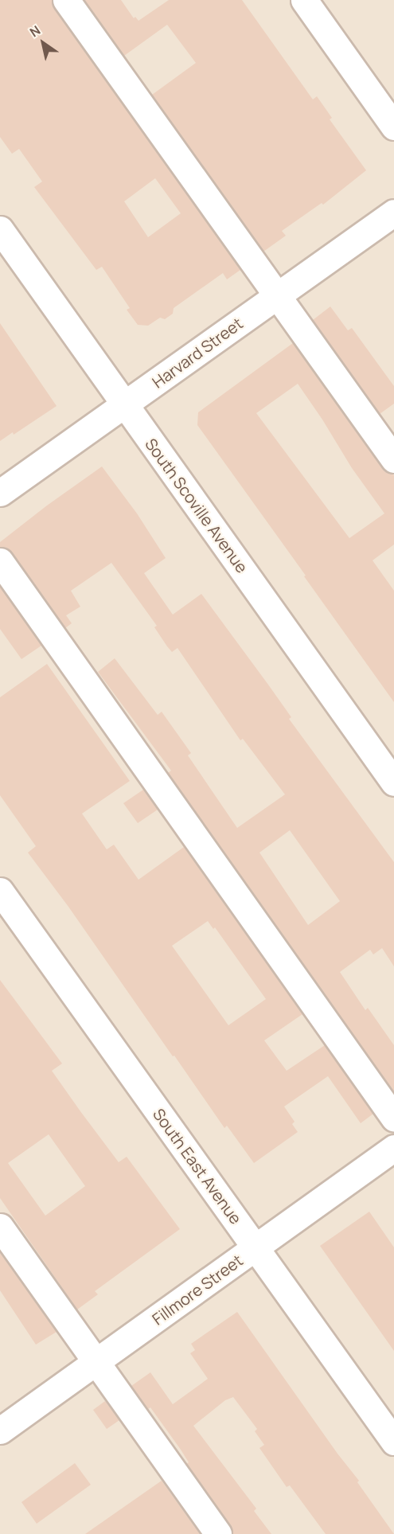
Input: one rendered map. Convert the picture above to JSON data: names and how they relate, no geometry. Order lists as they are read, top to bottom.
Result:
{
  "streets": {
    "street": [
      "Harvard Street",
      "South Scoville Avenue",
      "South East Avenue",
      "Fillmore Street"
    ]
  },
  "crossings": [
    ["Harvard Street", "South Scoville Avenue"],
    ["South East Avenue", "Fillmore Street"]
  ],
  "north": "top left"
}
